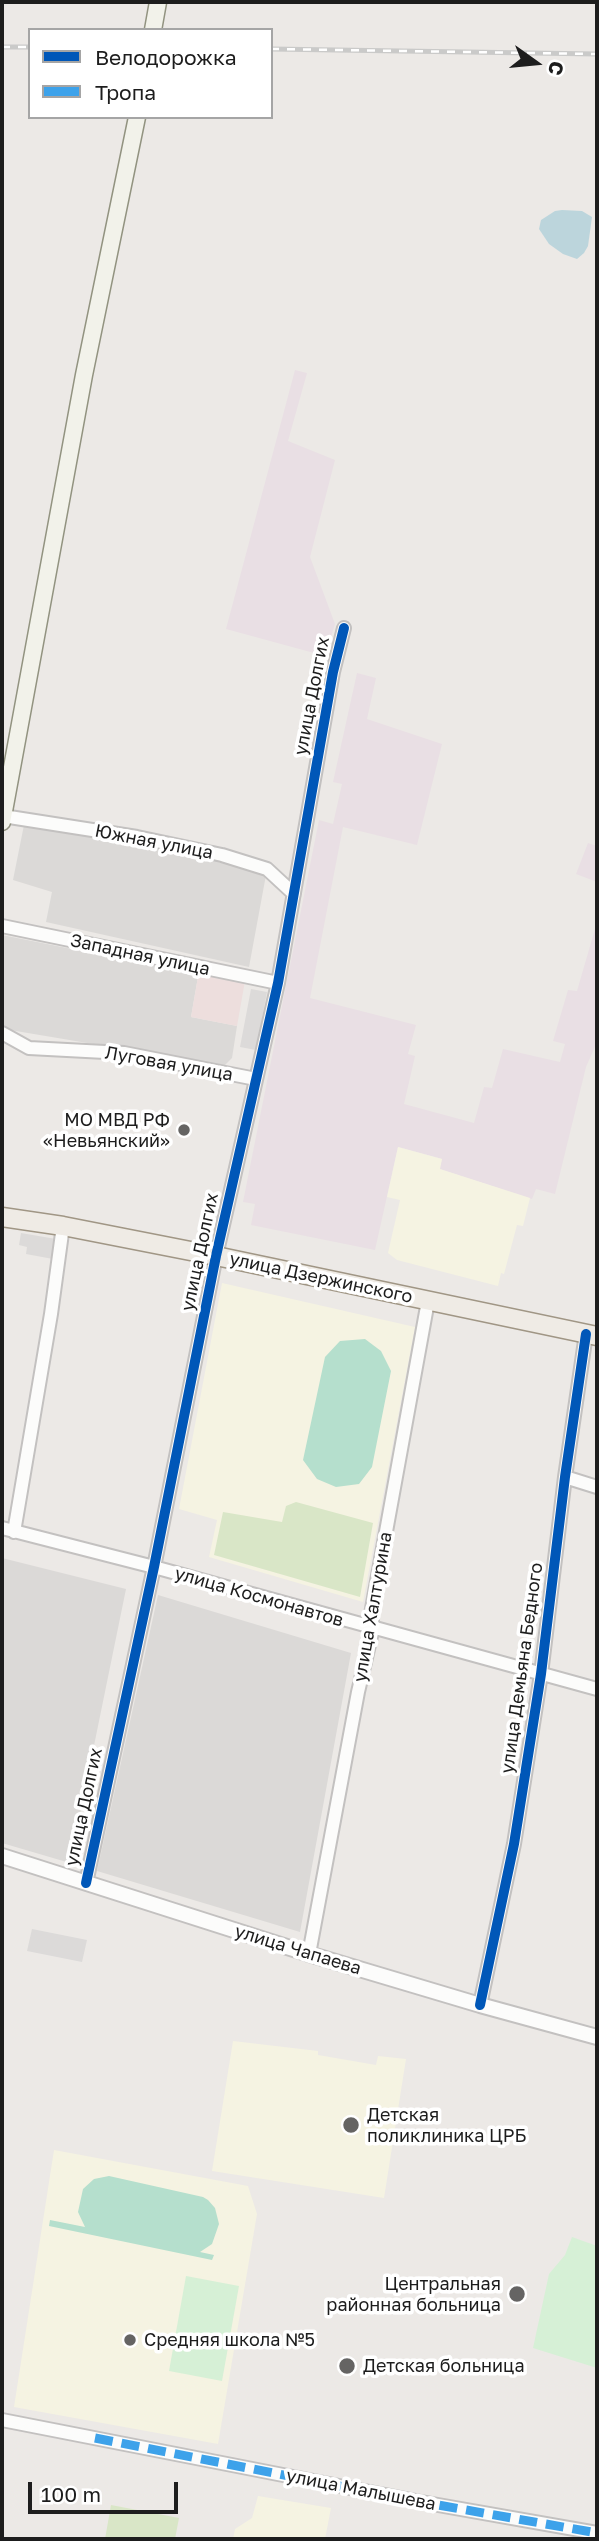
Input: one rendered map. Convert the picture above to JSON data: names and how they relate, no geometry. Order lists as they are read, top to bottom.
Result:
{
  "streets": {
    "main road": ["улица Дзержинского"],
    "street": [
      "улица Долгих",
      "Южная улица",
      "Западная улица",
      "Луговая улица",
      "улица Космонавтов",
      "улица Халтурина",
      "улица Демьяна Бедного",
      "улица Чапаева",
      "улица Малышева"
    ]
  },
  "crossings": [
    ["улица Долгих", "Южная улица"],
    ["улица Долгих", "Западная улица"],
    ["улица Долгих", "Луговая улица"],
    ["улица Долгих", "улица Дзержинского"],
    ["улица Долгих", "улица Космонавтов"],
    ["улица Долгих", "улица Чапаева"],
    ["улица Дзержинского", "улица Халтурина"],
    ["улица Дзержинского", "улица Демьяна Бедного"],
    ["улица Космонавтов", "улица Халтурина"],
    ["улица Космонавтов", "улица Демьяна Бедного"],
    ["улица Халтурина", "улица Чапаева"],
    ["улица Демьяна Бедного", "улица Чапаева"]
  ],
  "places": [
    "МО МВД РФ «Невьянский»",
    "Детская поликлиника ЦРБ",
    "Центральная районная больница",
    "Средняя школа №5",
    "Детская больница"
  ],
  "legend": ["Велодорожка", "Тропа"],
  "scale_bar": "100 m",
  "north": "right"
}
